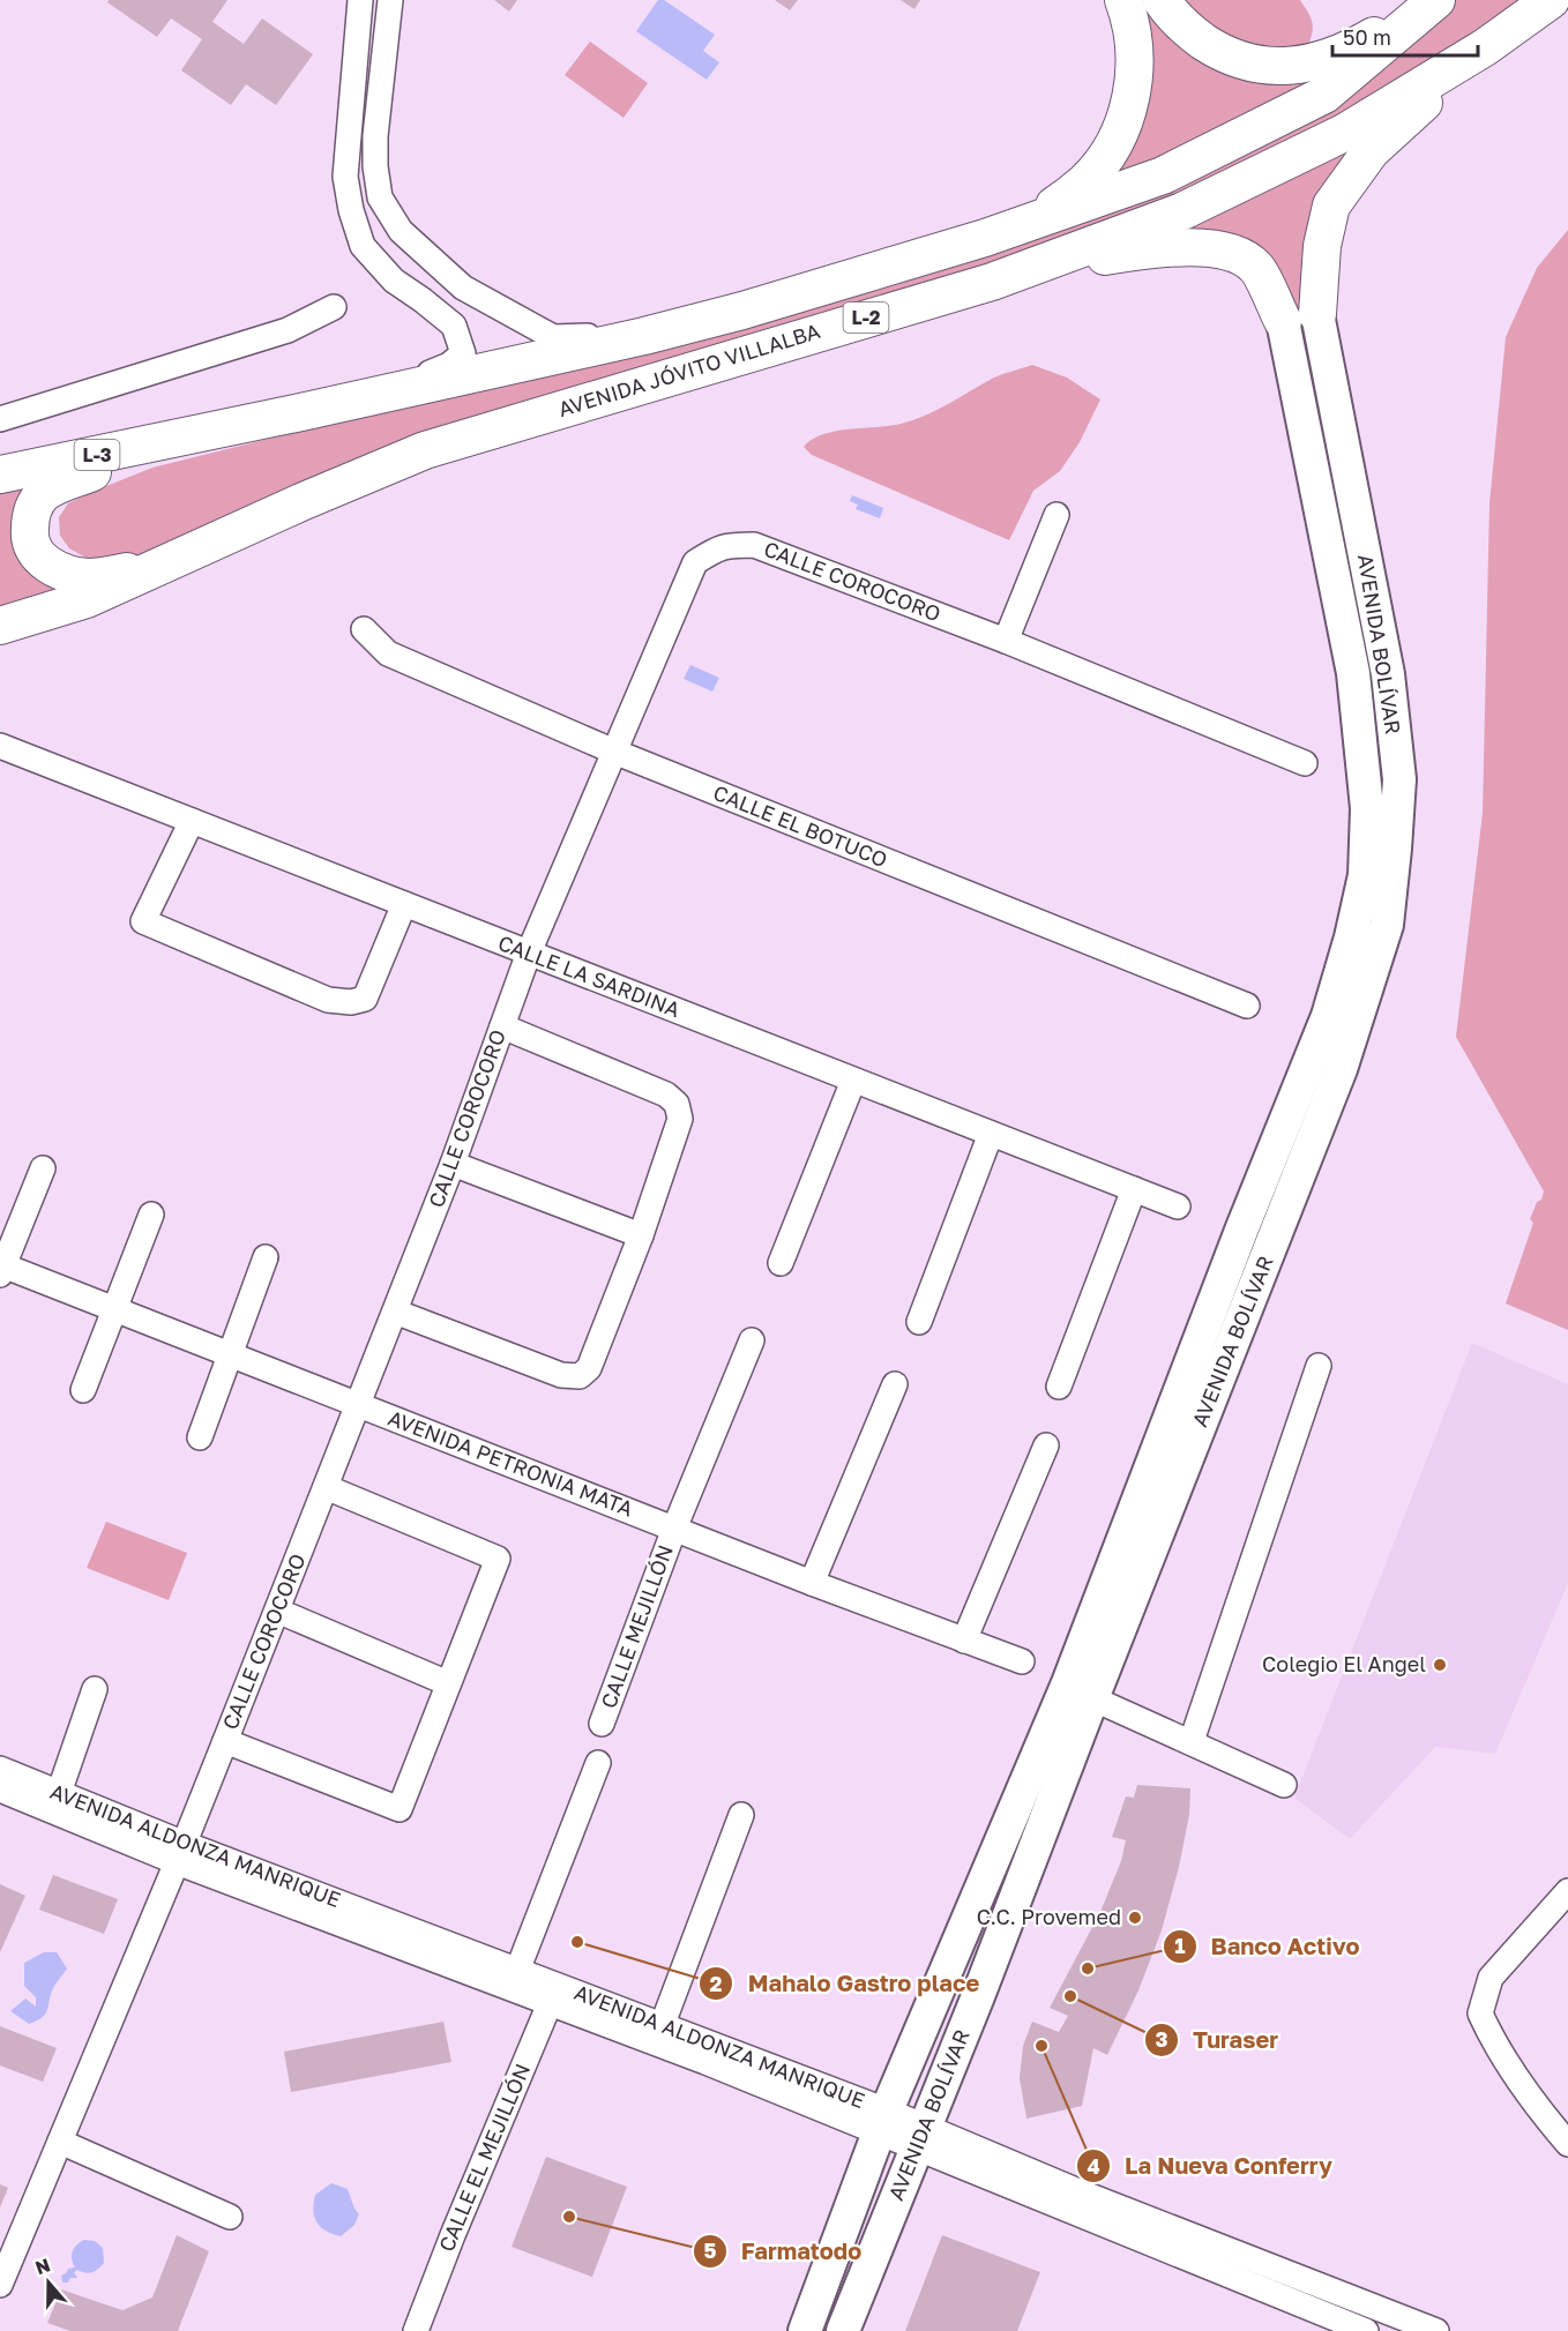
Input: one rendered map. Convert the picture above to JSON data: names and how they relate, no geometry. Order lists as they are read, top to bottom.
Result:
{
  "streets": {
    "main road": ["L-2", "AVENIDA JÓVITO VILLALBA", "L-3"],
    "street": [
      "CALLE COROCORO",
      "AVENIDA BOLÍVAR",
      "CALLE EL BOTUCO",
      "CALLE LA SARDINA",
      "AVENIDA PETRONIA MATA",
      "CALLE MEJILLÓN",
      "AVENIDA ALDONZA MANRIQUE",
      "CALLE EL MEJILLÓN"
    ]
  },
  "crossings": [
    ["L-2", "AVENIDA JÓVITO VILLALBA"],
    ["L-2", "AVENIDA BOLÍVAR"],
    ["CALLE COROCORO", "CALLE EL BOTUCO"],
    ["CALLE COROCORO", "CALLE LA SARDINA"],
    ["CALLE COROCORO", "AVENIDA PETRONIA MATA"],
    ["CALLE COROCORO", "AVENIDA ALDONZA MANRIQUE"],
    ["AVENIDA BOLÍVAR", "AVENIDA ALDONZA MANRIQUE"],
    ["AVENIDA PETRONIA MATA", "CALLE MEJILLÓN"],
    ["AVENIDA ALDONZA MANRIQUE", "CALLE EL MEJILLÓN"]
  ],
  "places": [
    "Colegio El Angel",
    "C.C. Provemed",
    "Mahalo Gastro place",
    "Banco Activo",
    "Turaser",
    "La Nueva Conferry",
    "Farmatodo"
  ],
  "scale_bar": "50 m",
  "north": "top"
}
